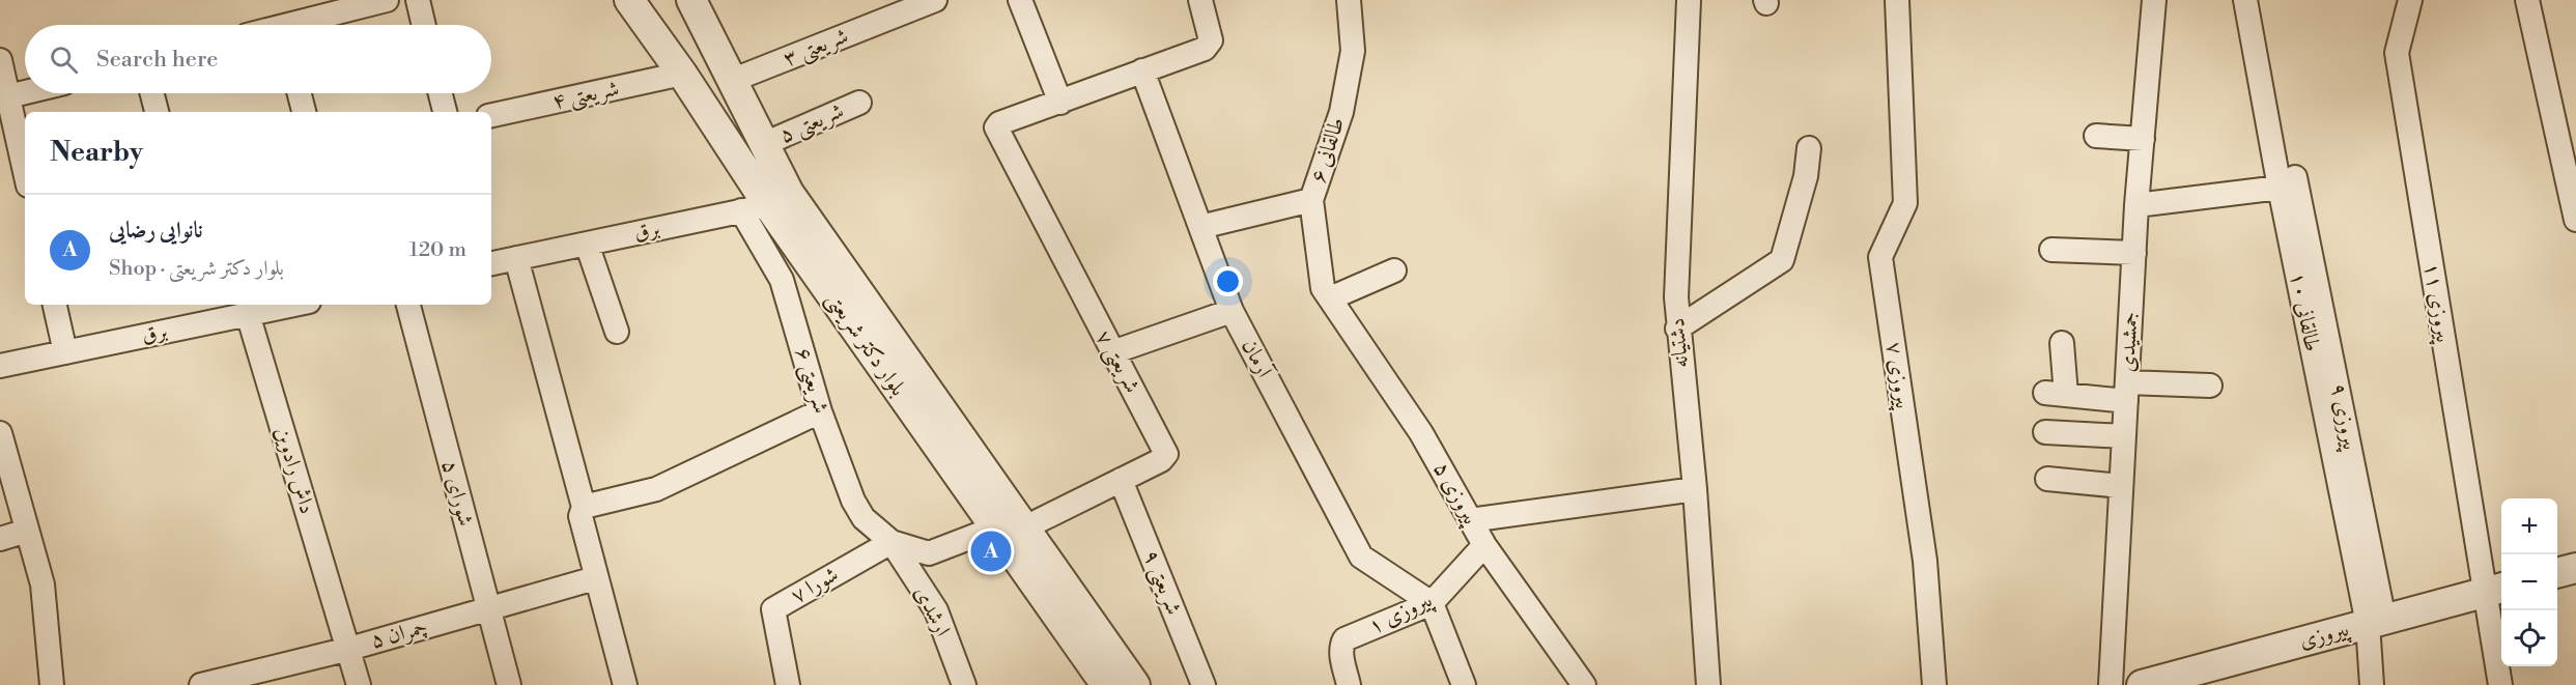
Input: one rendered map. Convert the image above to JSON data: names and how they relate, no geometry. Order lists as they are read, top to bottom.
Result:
{
  "streets": {
    "street": [
      "شریعتی ۳",
      "شریعتی ۴",
      "شریعتی ۵",
      "طالقانی ۶",
      "برق",
      "پیروزی ۱۱",
      "طالقانی ۱۰",
      "جمشیدی",
      "دشتیانه",
      "بلوار دکتر شریعتی",
      "آرمان",
      "شریعتی ۷",
      "پیروزی ۷",
      "شریعتی ۶",
      "داش رادوین",
      "شورای ۵",
      "پیروزی ۵",
      "شریعتی ۹",
      "شورا ۷",
      "ارشدی",
      "پیروزی ۱",
      "چمران ۵",
      "پیروزی"
    ]
  },
  "crossings": [
    ["شریعتی ۳", "بلوار دکتر شریعتی"],
    ["شریعتی ۴", "بلوار دکتر شریعتی"],
    ["شریعتی ۵", "بلوار دکتر شریعتی"],
    ["طالقانی ۶", "پیروزی ۵"],
    ["برق", "بلوار دکتر شریعتی"],
    ["برق", "شریعتی ۶"],
    ["برق", "داش رادوین"],
    ["پیروزی ۱۱", "پیروزی"],
    ["طالقانی ۱۰", "پیروزی"],
    ["بلوار دکتر شریعتی", "شریعتی ۷"],
    ["بلوار دکتر شریعتی", "شریعتی ۶"],
    ["آرمان", "پیروزی ۱"],
    ["شریعتی ۷", "شریعتی ۶"],
    ["شریعتی ۷", "شریعتی ۹"],
    ["شریعتی ۷", "شورا ۷"],
    ["شریعتی ۷", "ارشدی"],
    ["شریعتی ۶", "شورا ۷"],
    ["شریعتی ۶", "ارشدی"],
    ["داش رادوین", "چمران ۵"],
    ["شورای ۵", "چمران ۵"],
    ["پیروزی ۵", "پیروزی ۱"],
    ["شورا ۷", "ارشدی"]
  ],
  "page": {
    "search": "Search here",
    "heading": "Nearby",
    "list": [
      {
        "mark": "A",
        "name": "نانوایی رضایی",
        "note": "Shop · بلوار دکتر شریعتی",
        "value": "120 m"
      }
    ],
    "map_buttons": ["+", "−"],
    "pins": "A"
  }
}
